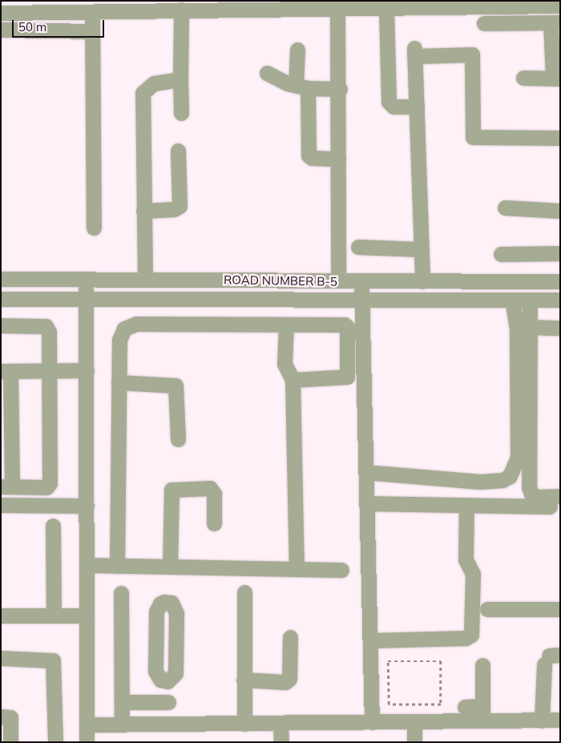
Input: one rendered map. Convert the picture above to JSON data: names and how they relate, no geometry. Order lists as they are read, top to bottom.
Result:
{
  "streets": {
    "street": ["ROAD NUMBER B-5"]
  },
  "scale_bar": "50 m"
}
